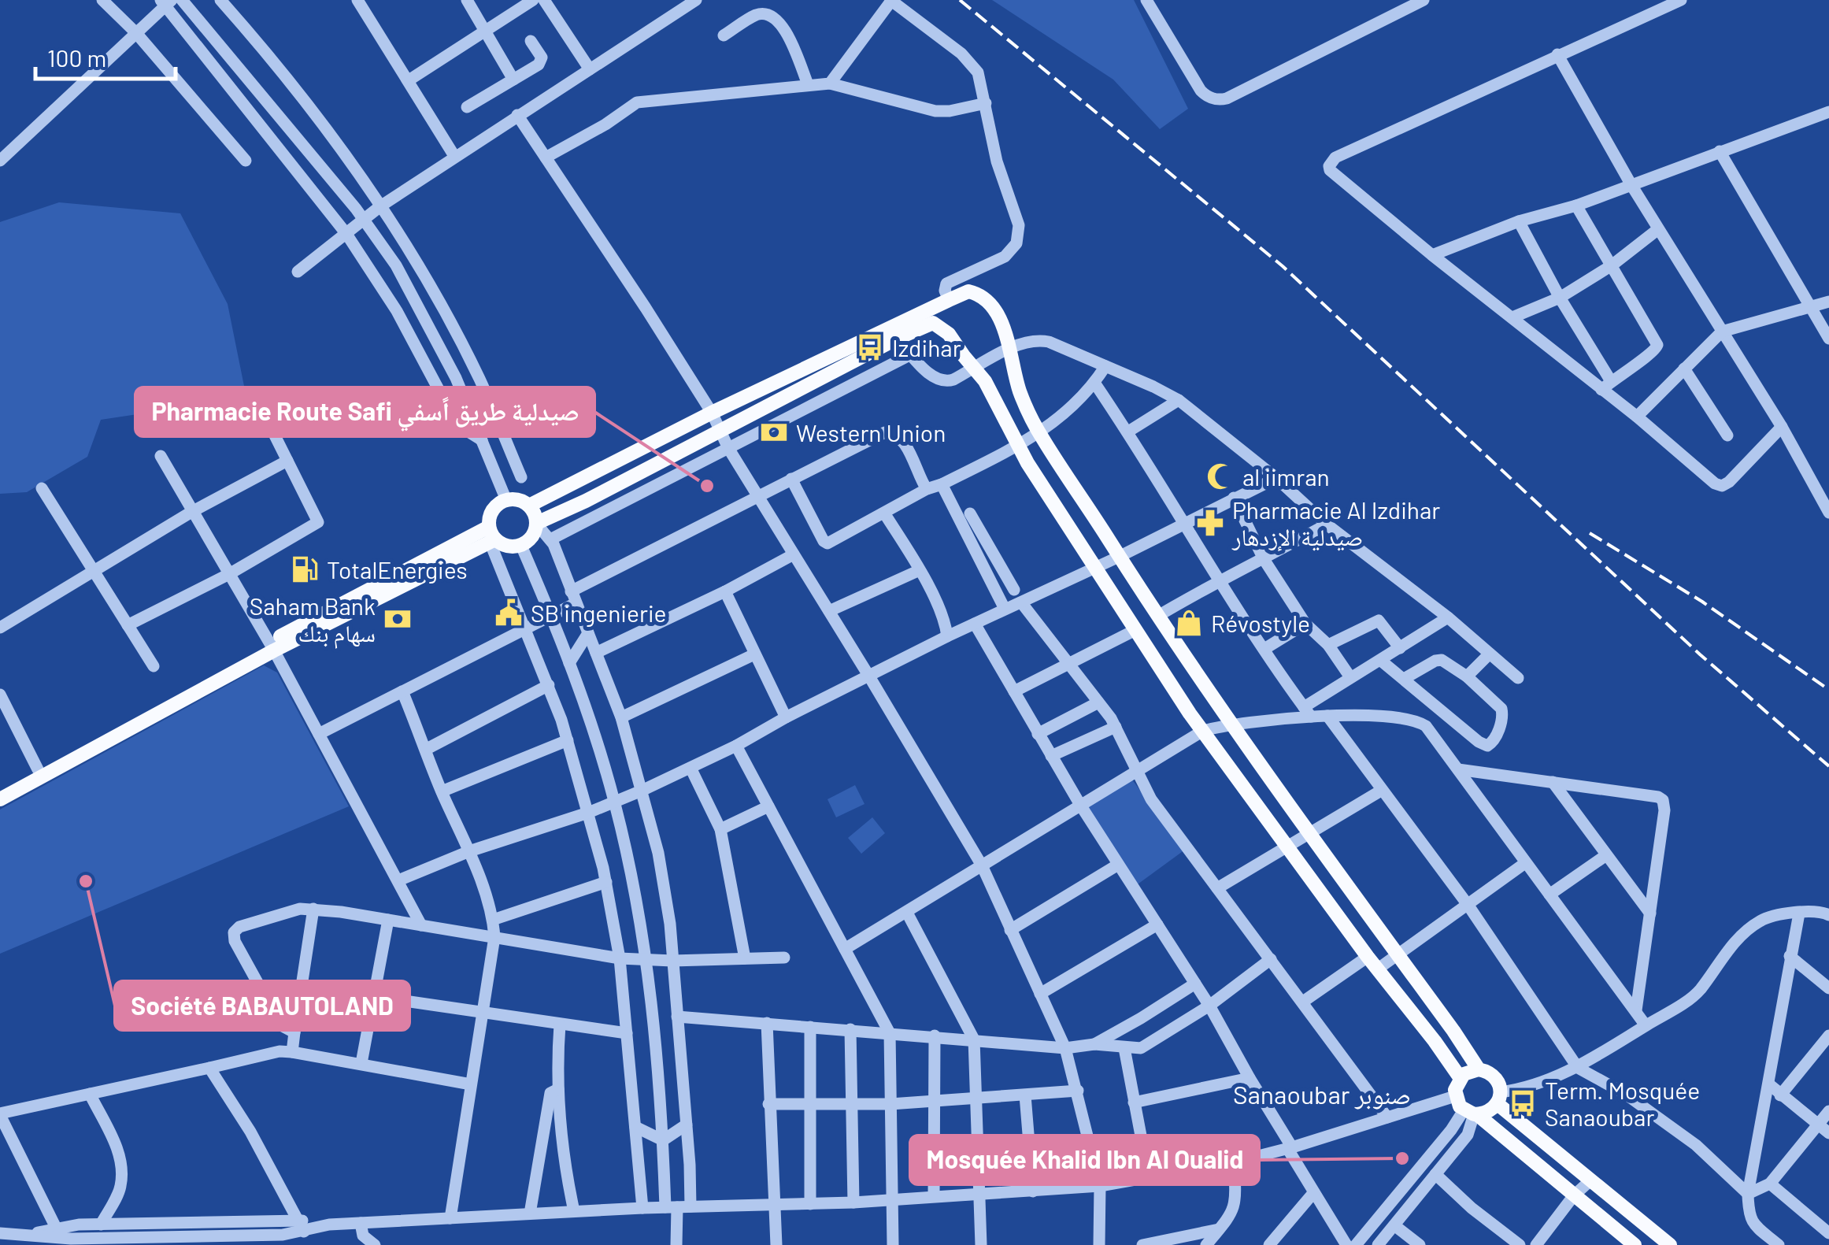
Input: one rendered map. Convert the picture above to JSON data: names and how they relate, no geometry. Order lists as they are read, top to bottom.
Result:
{
  "districts": ["Sanaoubar صنوبر"],
  "places": {
    "bus stop": ["Izdihar", "Term. Mosquée Sanaoubar"],
    "bank": ["Western Union", "Saham Bank سهام بنك"],
    "mosque": ["al iimran"],
    "other": ["Pharmacie Route Safi صيدلية طريق اًسفي", "Société BABAUTOLAND", "Mosquée Khalid Ibn Al Oualid"],
    "pharmacy": ["Pharmacie Al Izdihar صيدلية الإزدهار"],
    "fuel station": ["TotalEnergies"],
    "public building": ["SB ingenierie"],
    "shop": ["Révostyle"]
  },
  "scale_bar": "100 m"
}
